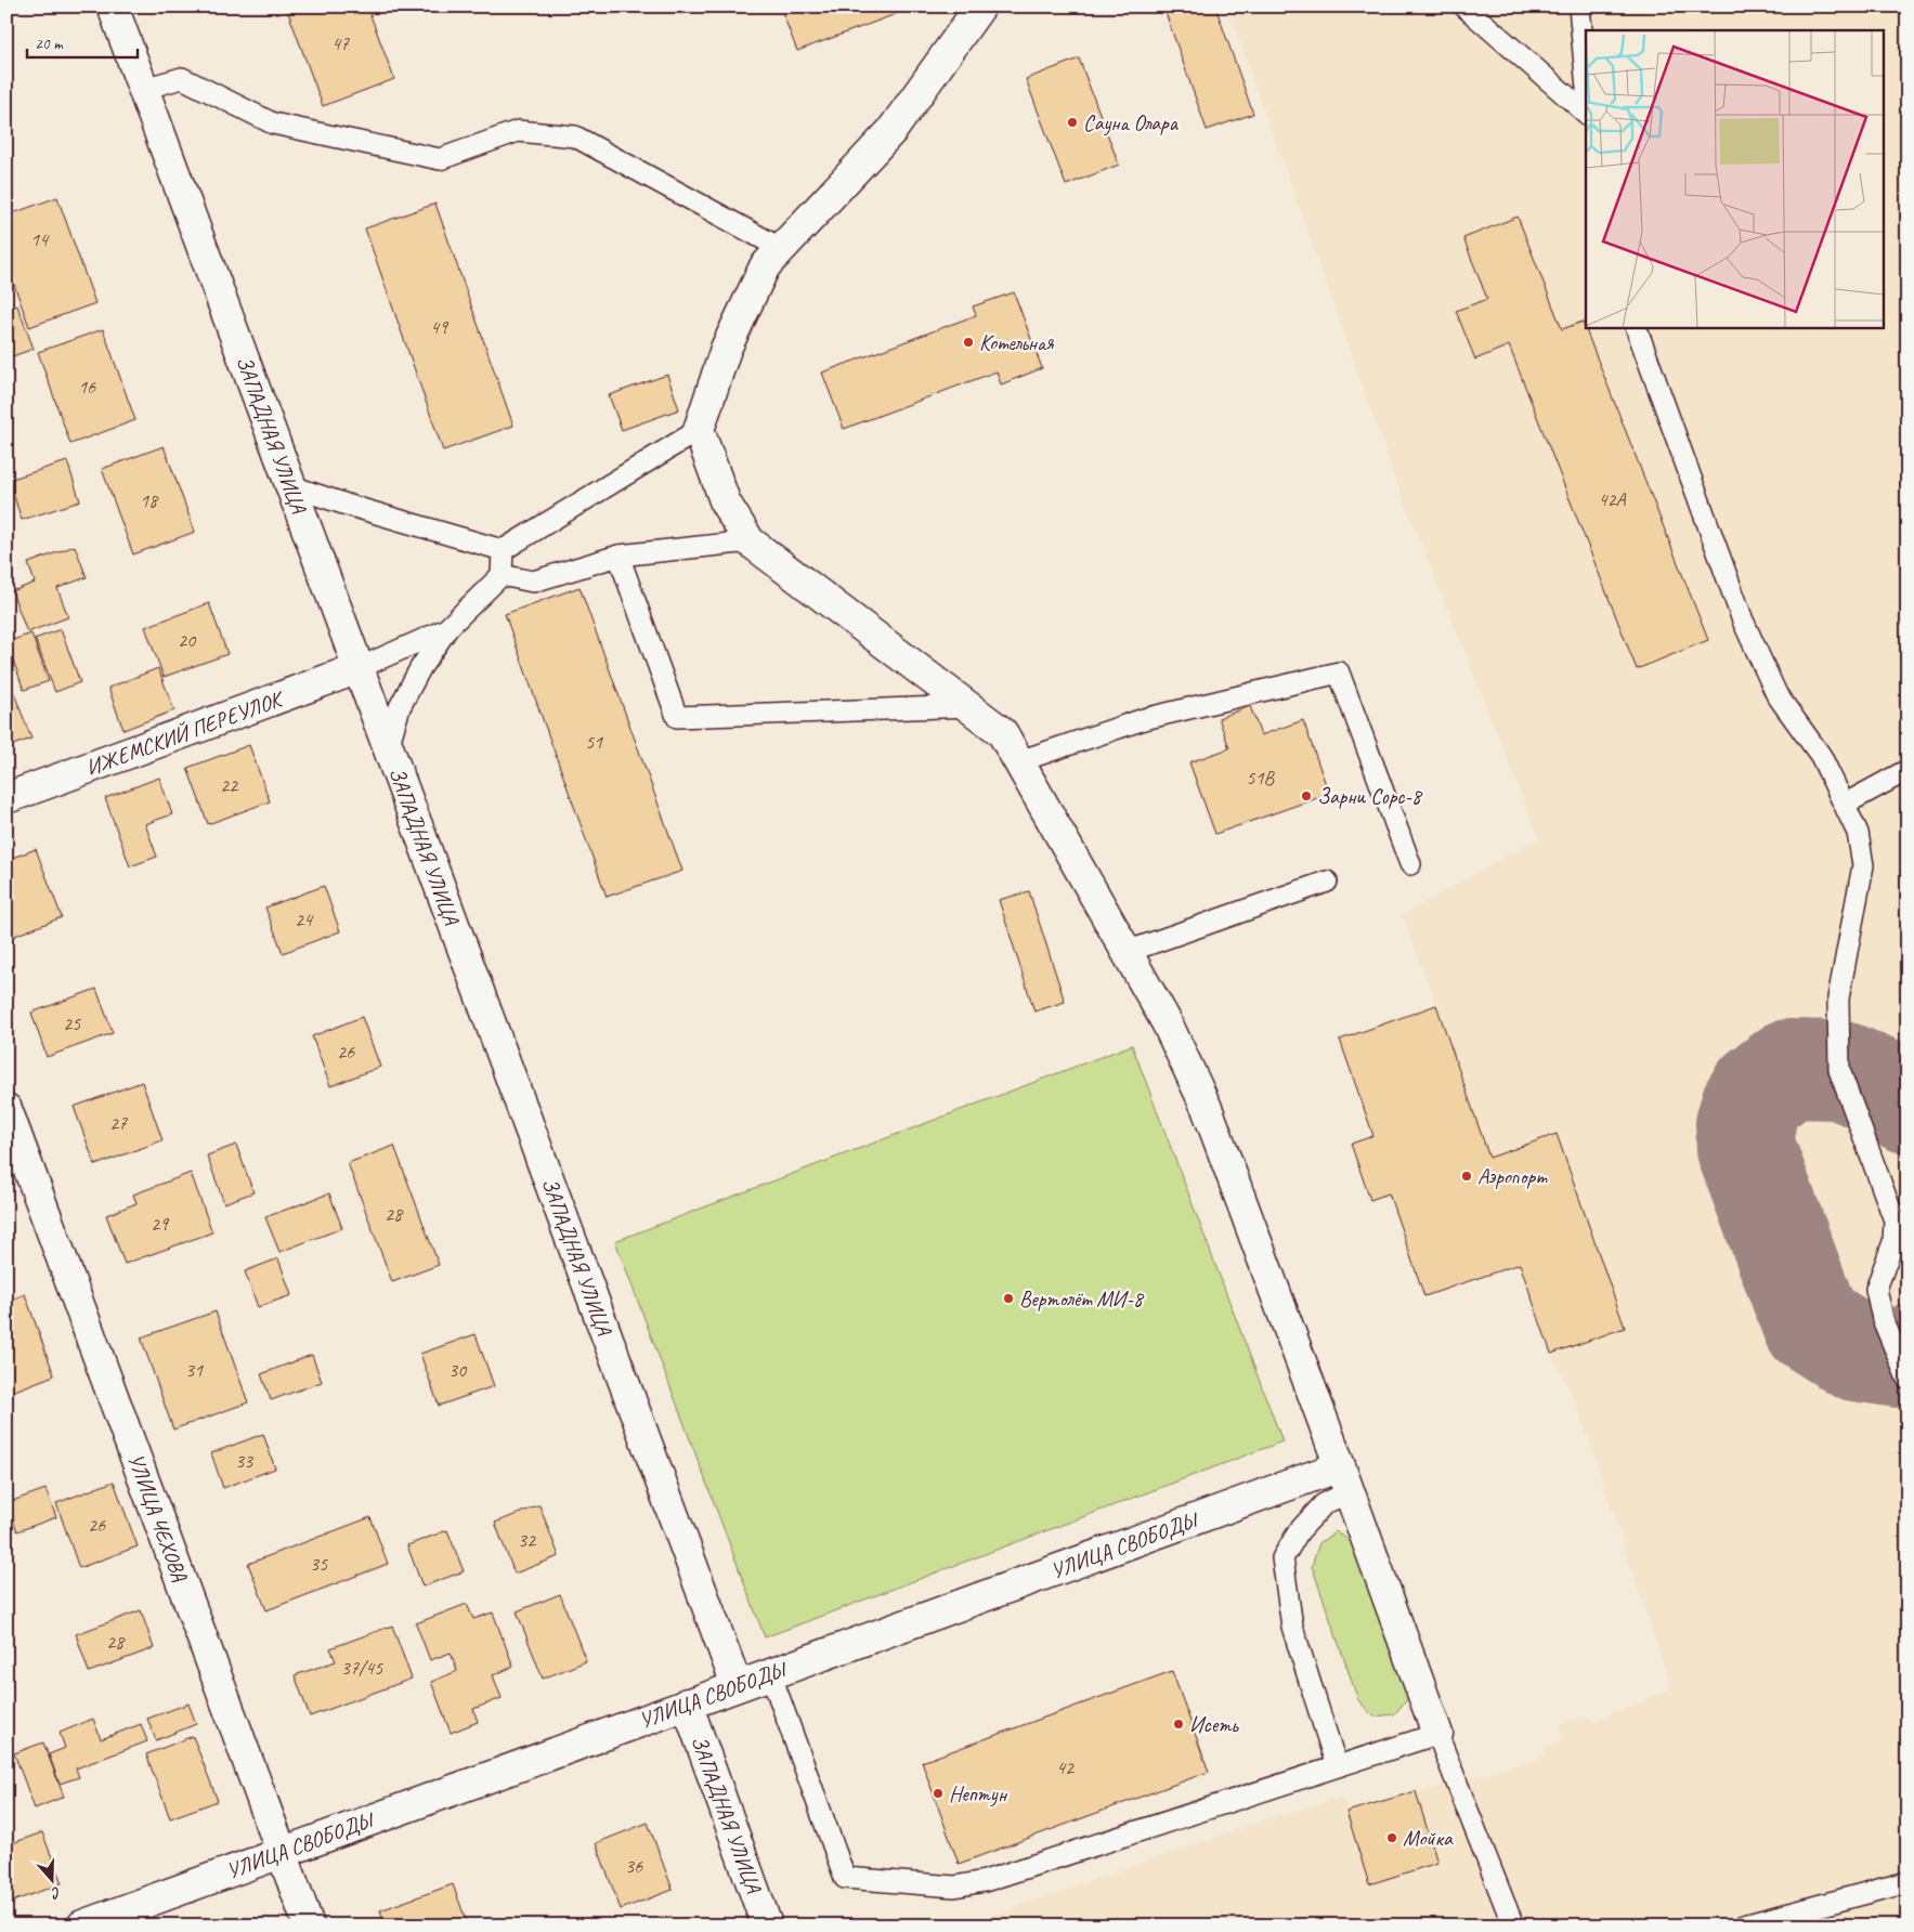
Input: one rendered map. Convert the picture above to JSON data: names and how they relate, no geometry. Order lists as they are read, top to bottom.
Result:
{
  "streets": {
    "street": [
      "ЗАПАДНАЯ УЛИЦА",
      "ИЖЕМСКИЙ ПЕРЕУЛОК",
      "УЛИЦА ЧЕХОВА",
      "УЛИЦА СВОБОДЫ"
    ]
  },
  "crossings": [
    ["ЗАПАДНАЯ УЛИЦА", "ИЖЕМСКИЙ ПЕРЕУЛОК"],
    ["ЗАПАДНАЯ УЛИЦА", "УЛИЦА СВОБОДЫ"],
    ["УЛИЦА ЧЕХОВА", "УЛИЦА СВОБОДЫ"]
  ],
  "places": [
    "Сауна Олара",
    "Котельная",
    "Зарни Сорс-8",
    "Аэропорт",
    "Вертолёт МИ-8",
    "Исеть",
    "Нептун",
    "Мойка"
  ],
  "house_numbers": [
    "47",
    "14",
    "49",
    "16",
    "42А",
    "18",
    "20",
    "51",
    "51В",
    "22",
    "24",
    "25",
    "26",
    "27",
    "28",
    "29",
    "31",
    "30",
    "33",
    "26",
    "32",
    "35",
    "28",
    "37/45",
    "42",
    "36"
  ],
  "scale_bar": "20 m",
  "north": "bottom"
}
